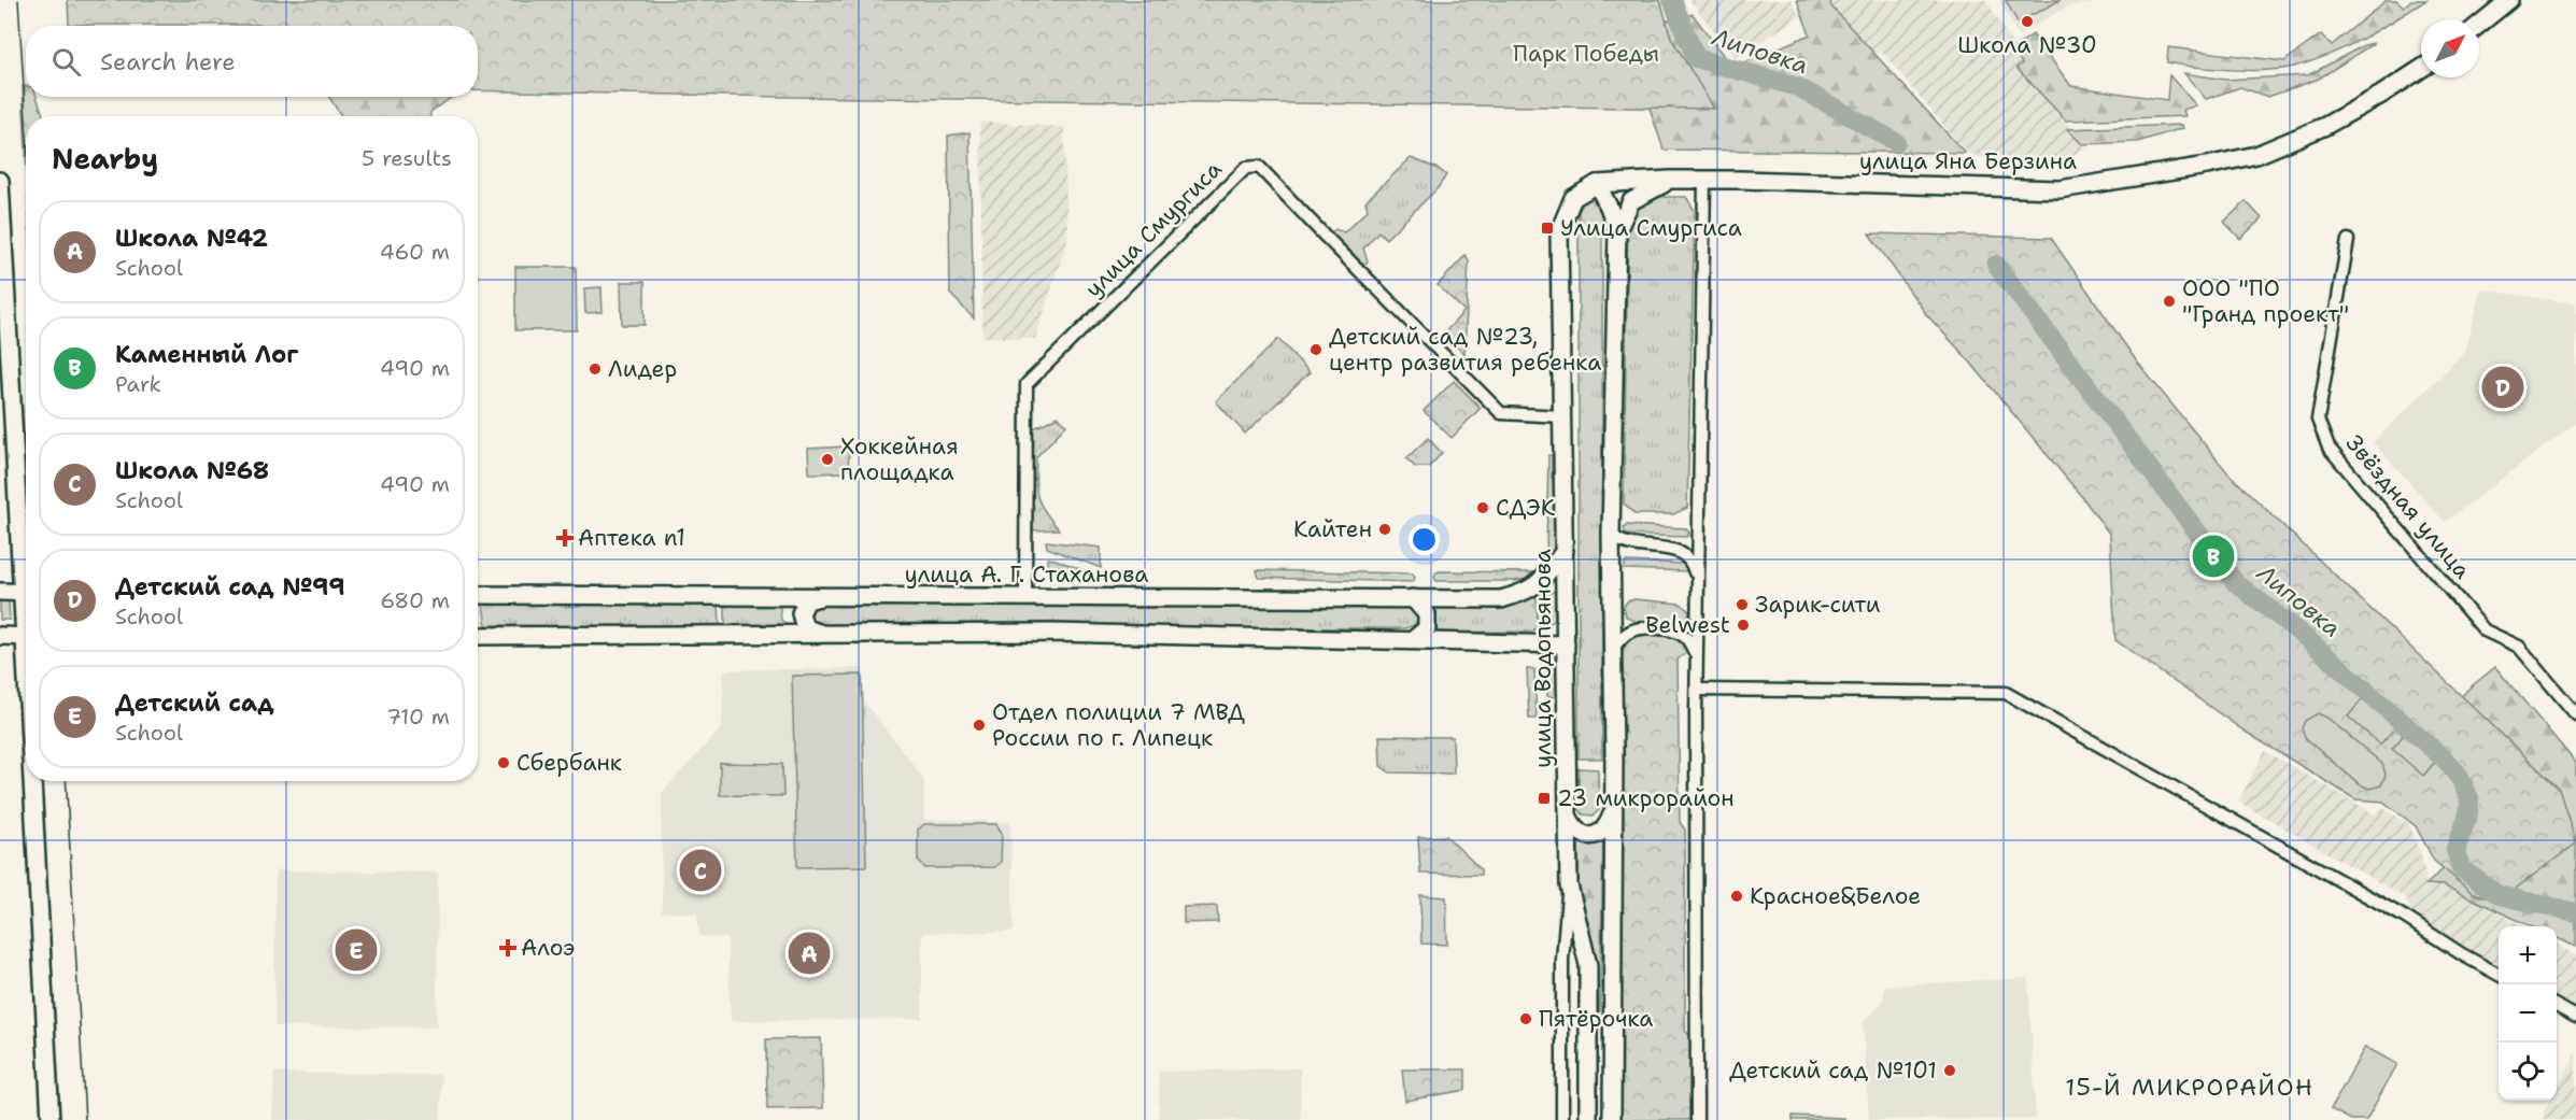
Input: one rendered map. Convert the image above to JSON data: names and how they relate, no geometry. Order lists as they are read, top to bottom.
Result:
{
  "streets": {
    "main road": ["улица Яна Берзина", "улица А. Г. Стаханова", "улица Водопьянова"],
    "street": ["улица Смургиса", "Звёздная улица"]
  },
  "crossings": [
    ["улица Яна Берзина", "улица Водопьянова"],
    ["улица Смургиса", "улица А. Г. Стаханова"],
    ["улица Смургиса", "улица Водопьянова"],
    ["улица А. Г. Стаханова", "улица Водопьянова"]
  ],
  "districts": ["15-Й МИКРОРАЙОН"],
  "water": ["Липовка"],
  "parks": ["Парк Победы"],
  "places": {
    "other": [
      "Школа №30",
      "ООО \"ПО \"Гранд проект\"",
      "Детский сад №23, центр развития ребенка",
      "Лидер",
      "Хоккейная площадка",
      "СДЭК",
      "Кайтен",
      "Зарик-сити",
      "Belwest",
      "Отдел полиции 7 МВД России по г. Липецк",
      "Сбербанк",
      "Красное&Белое",
      "Пятёрочка",
      "Детский сад №101"
    ],
    "transit": ["Улица Смургиса", "23 микрорайон"],
    "health": ["Аптека n1", "Алоэ"]
  },
  "north": "top right",
  "page": {
    "search": "Search here",
    "heading": ["Nearby", "5 results"],
    "list": [
      {
        "mark": "A",
        "name": "Школа №42",
        "note": "School",
        "value": "460 m"
      },
      {
        "mark": "B",
        "name": "Каменный Лог",
        "note": "Park",
        "value": "490 m"
      },
      {
        "mark": "C",
        "name": "Школа №68",
        "note": "School",
        "value": "490 m"
      },
      {
        "mark": "D",
        "name": "Детский сад №99",
        "note": "School",
        "value": "680 m"
      },
      {
        "mark": "E",
        "name": "Детский сад",
        "note": "School",
        "value": "710 m"
      }
    ],
    "pins": [
      "D",
      "B",
      "C",
      "E",
      "A"
    ],
    "map_buttons": ["+", "−"]
  }
}
